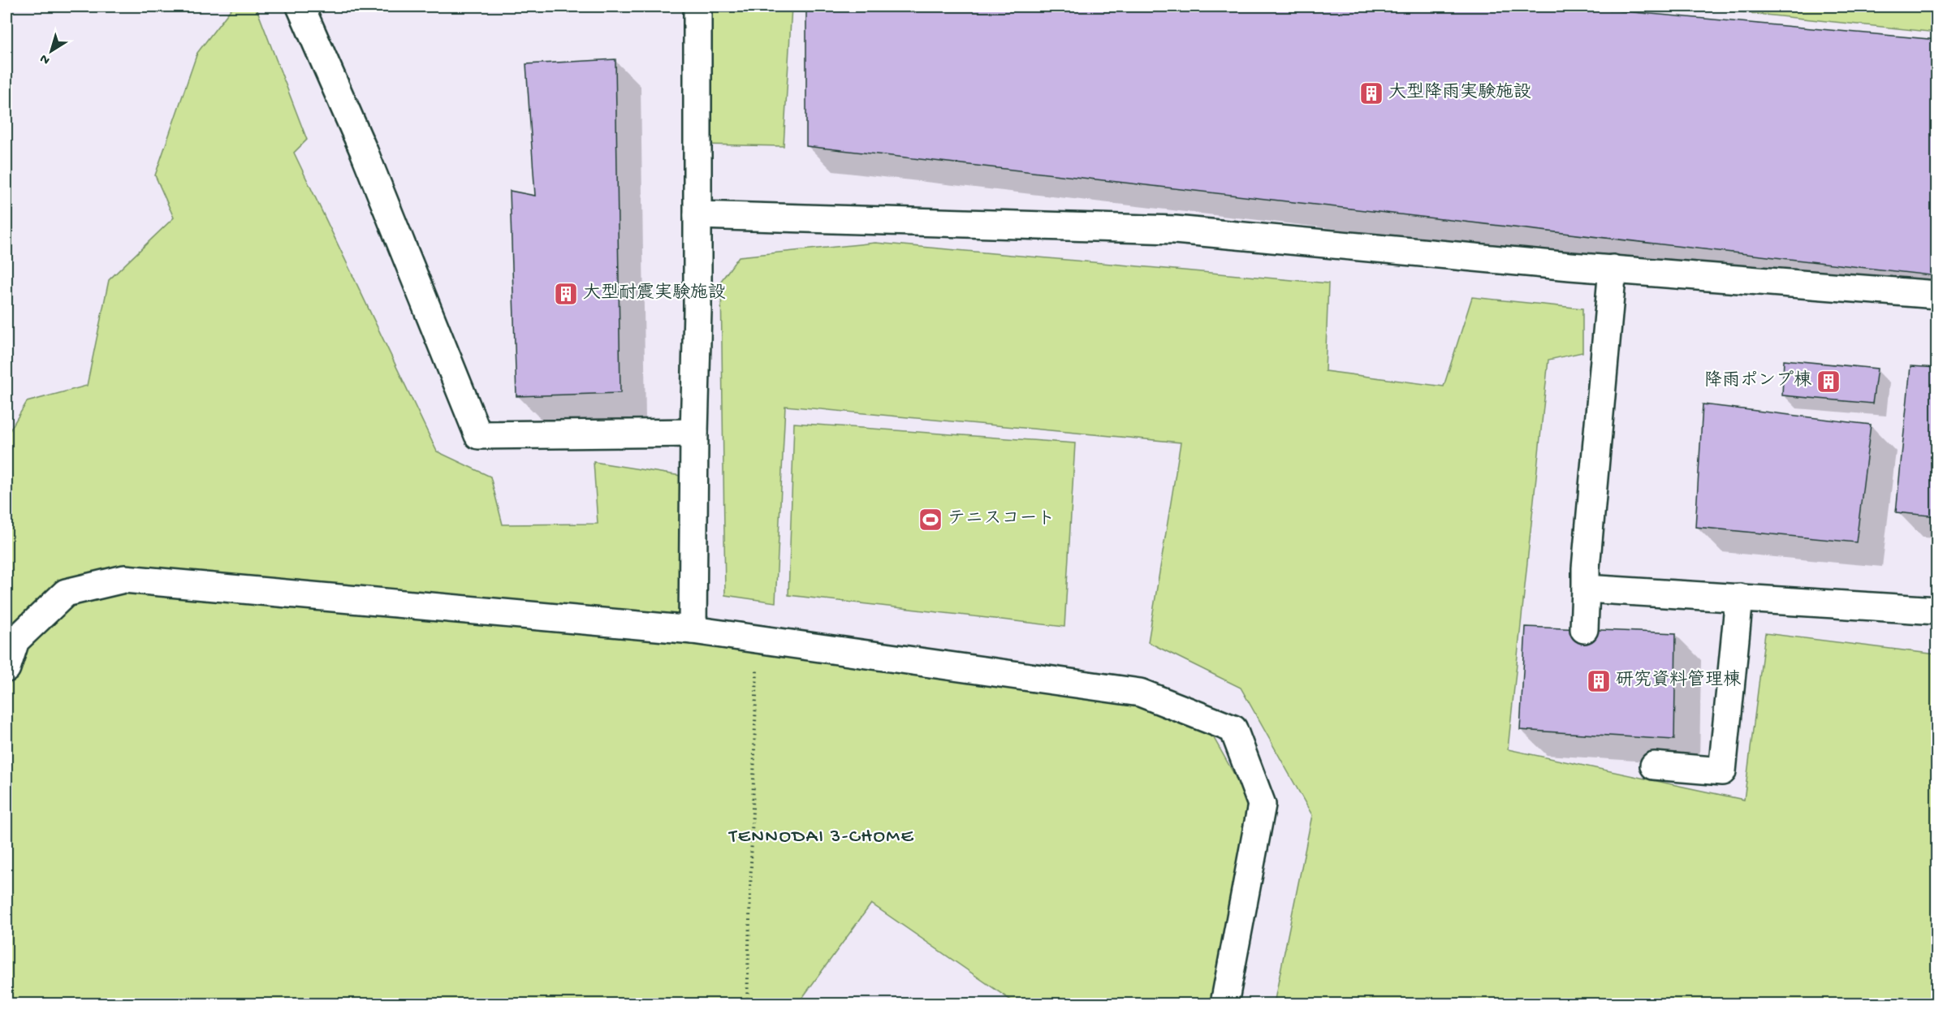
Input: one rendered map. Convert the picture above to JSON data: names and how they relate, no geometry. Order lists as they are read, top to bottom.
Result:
{
  "districts": ["TENNODAI 3-CHOME"],
  "places": {
    "building": [
      "大型降雨実験施設",
      "大型耐震実験施設",
      "降雨ポンプ棟",
      "研究資料管理棟"
    ],
    "sports": ["テニスコート"]
  },
  "north": "bottom left"
}
